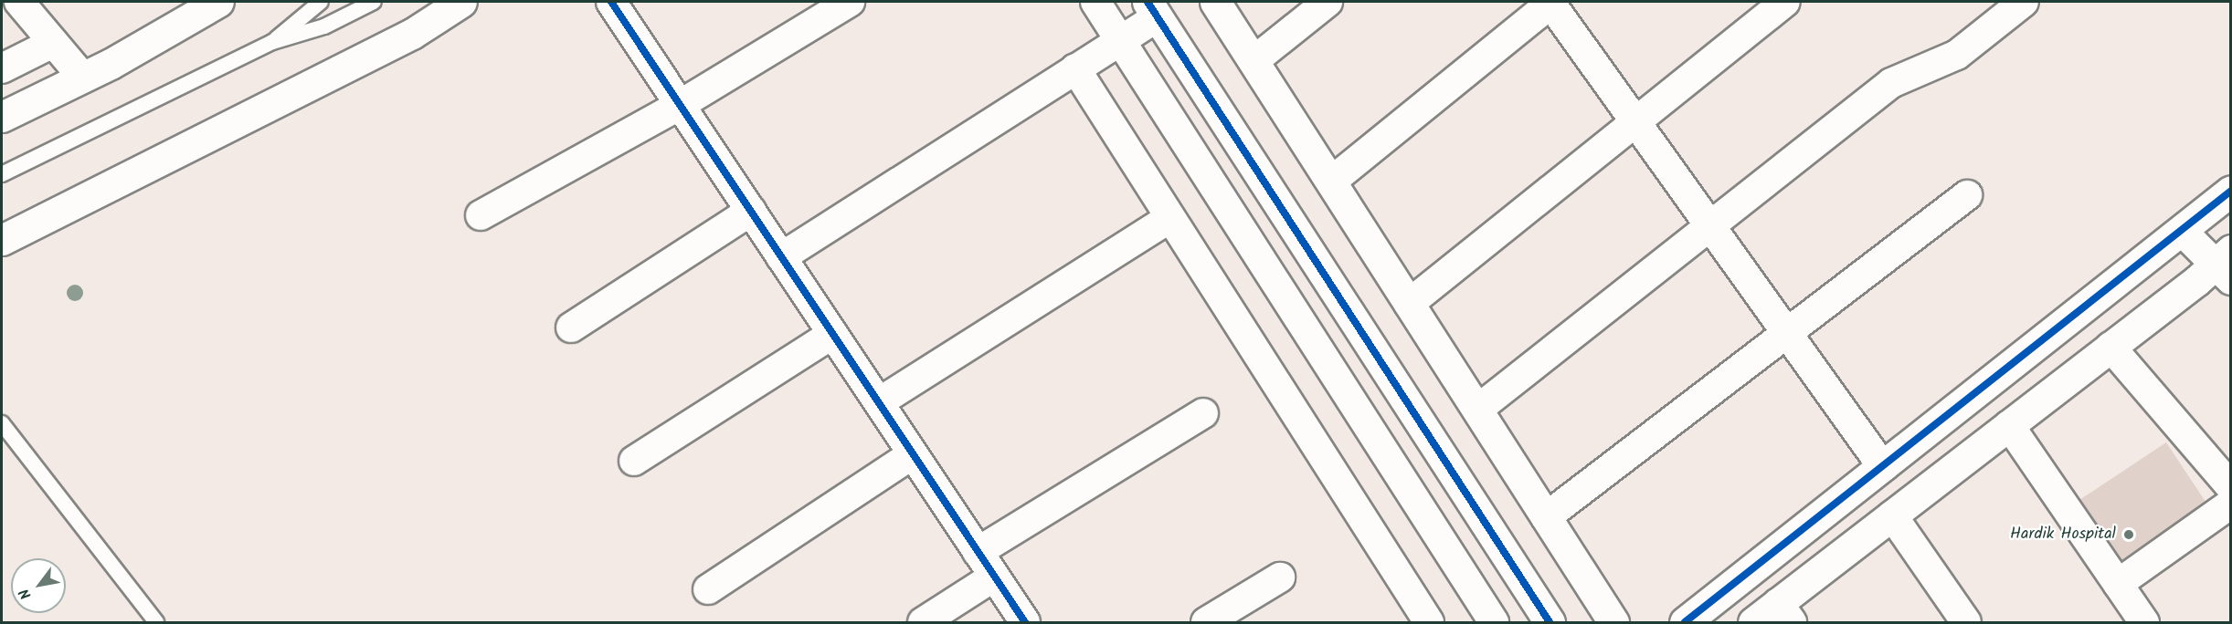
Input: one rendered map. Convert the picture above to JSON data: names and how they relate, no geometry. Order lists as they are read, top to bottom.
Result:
{
  "places": ["Hardik Hospital"],
  "north": "bottom left"
}
